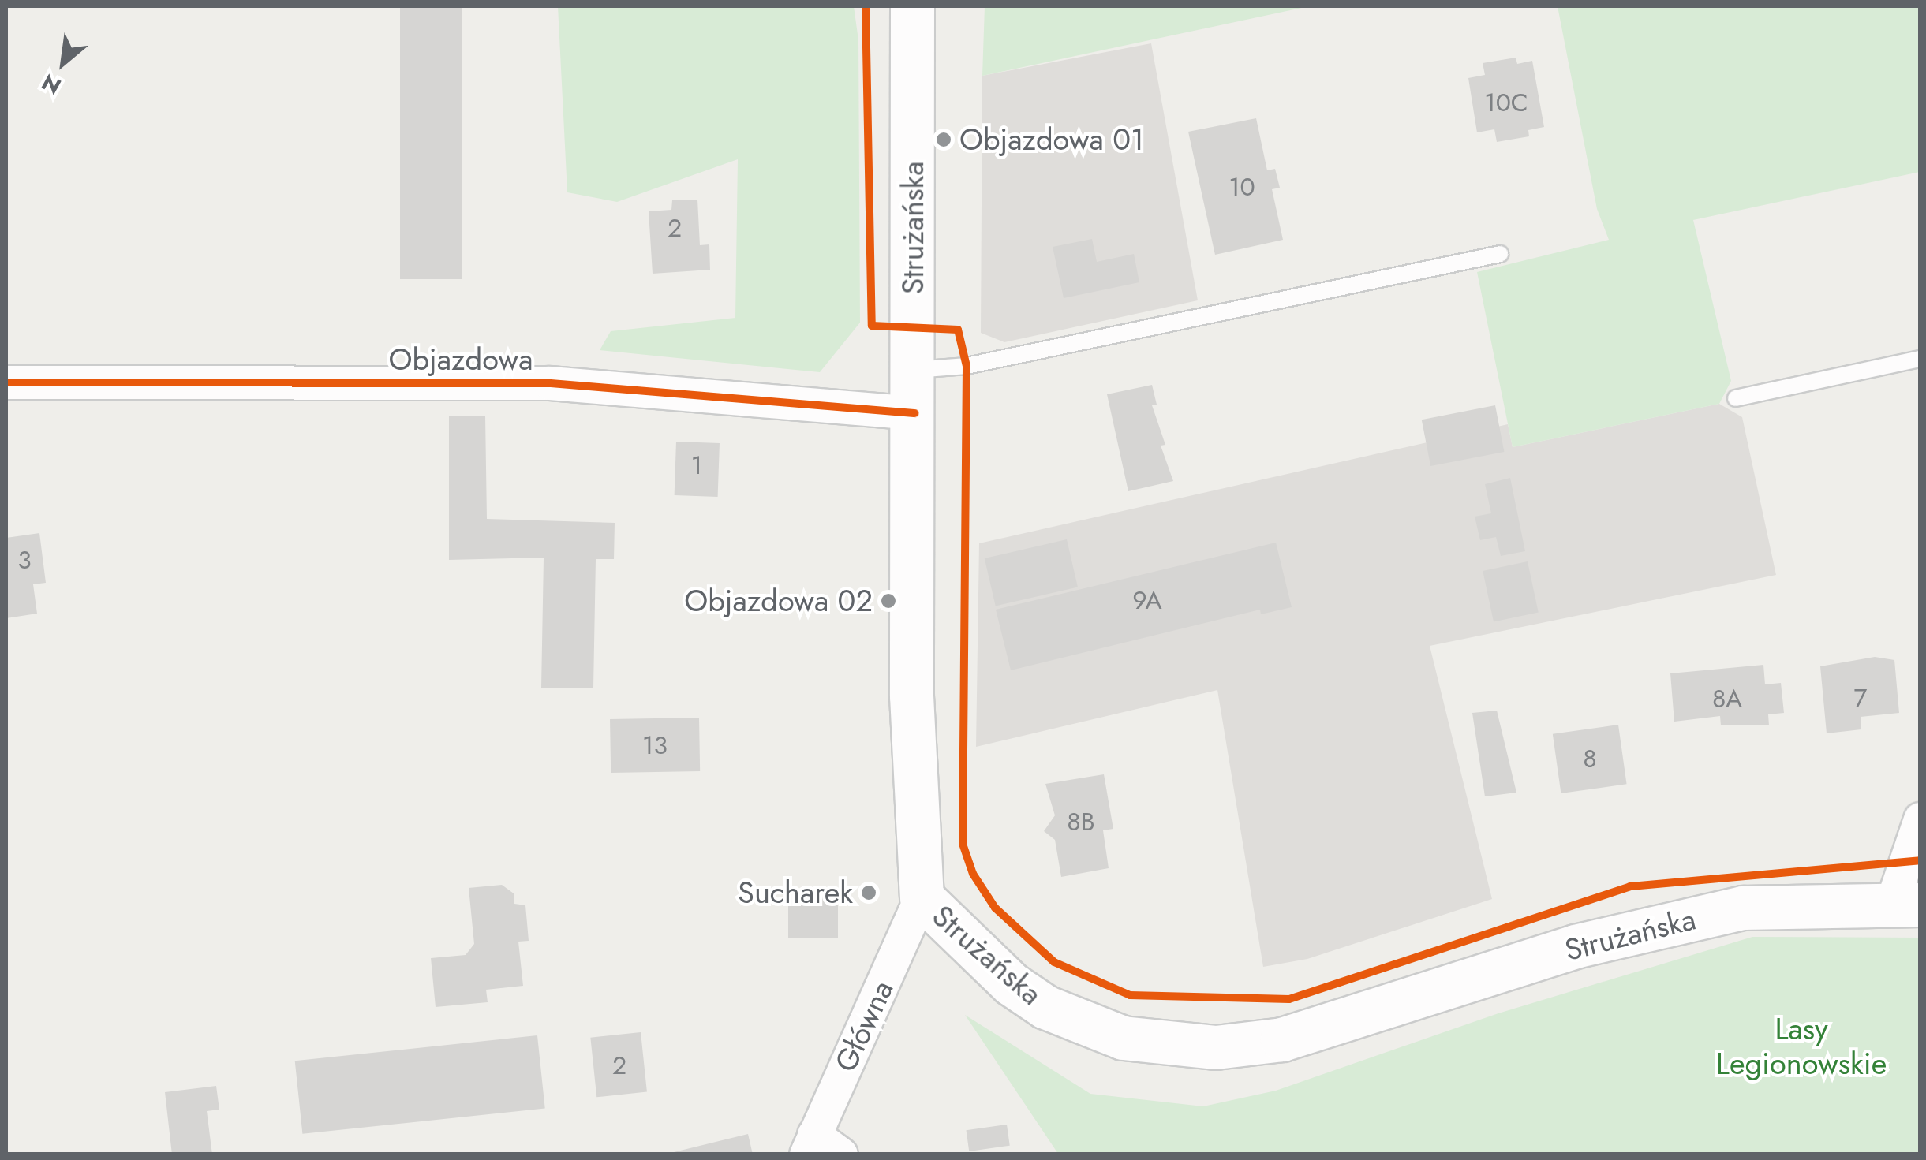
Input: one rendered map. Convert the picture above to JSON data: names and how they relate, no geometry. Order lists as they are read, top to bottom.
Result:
{
  "streets": {
    "main road": ["Strużańska"],
    "street": ["Objazdowa", "Główna"]
  },
  "crossings": [
    ["Strużańska", "Objazdowa"],
    ["Strużańska", "Główna"]
  ],
  "parks": ["Lasy Legionowskie"],
  "places": ["Objazdowa 01", "Objazdowa 02", "Sucharek"],
  "house_numbers": [
    "10C",
    "10",
    "2",
    "1",
    "3",
    "9A",
    "7",
    "8A",
    "13",
    "8",
    "8B",
    "2"
  ],
  "north": "bottom left"
}
